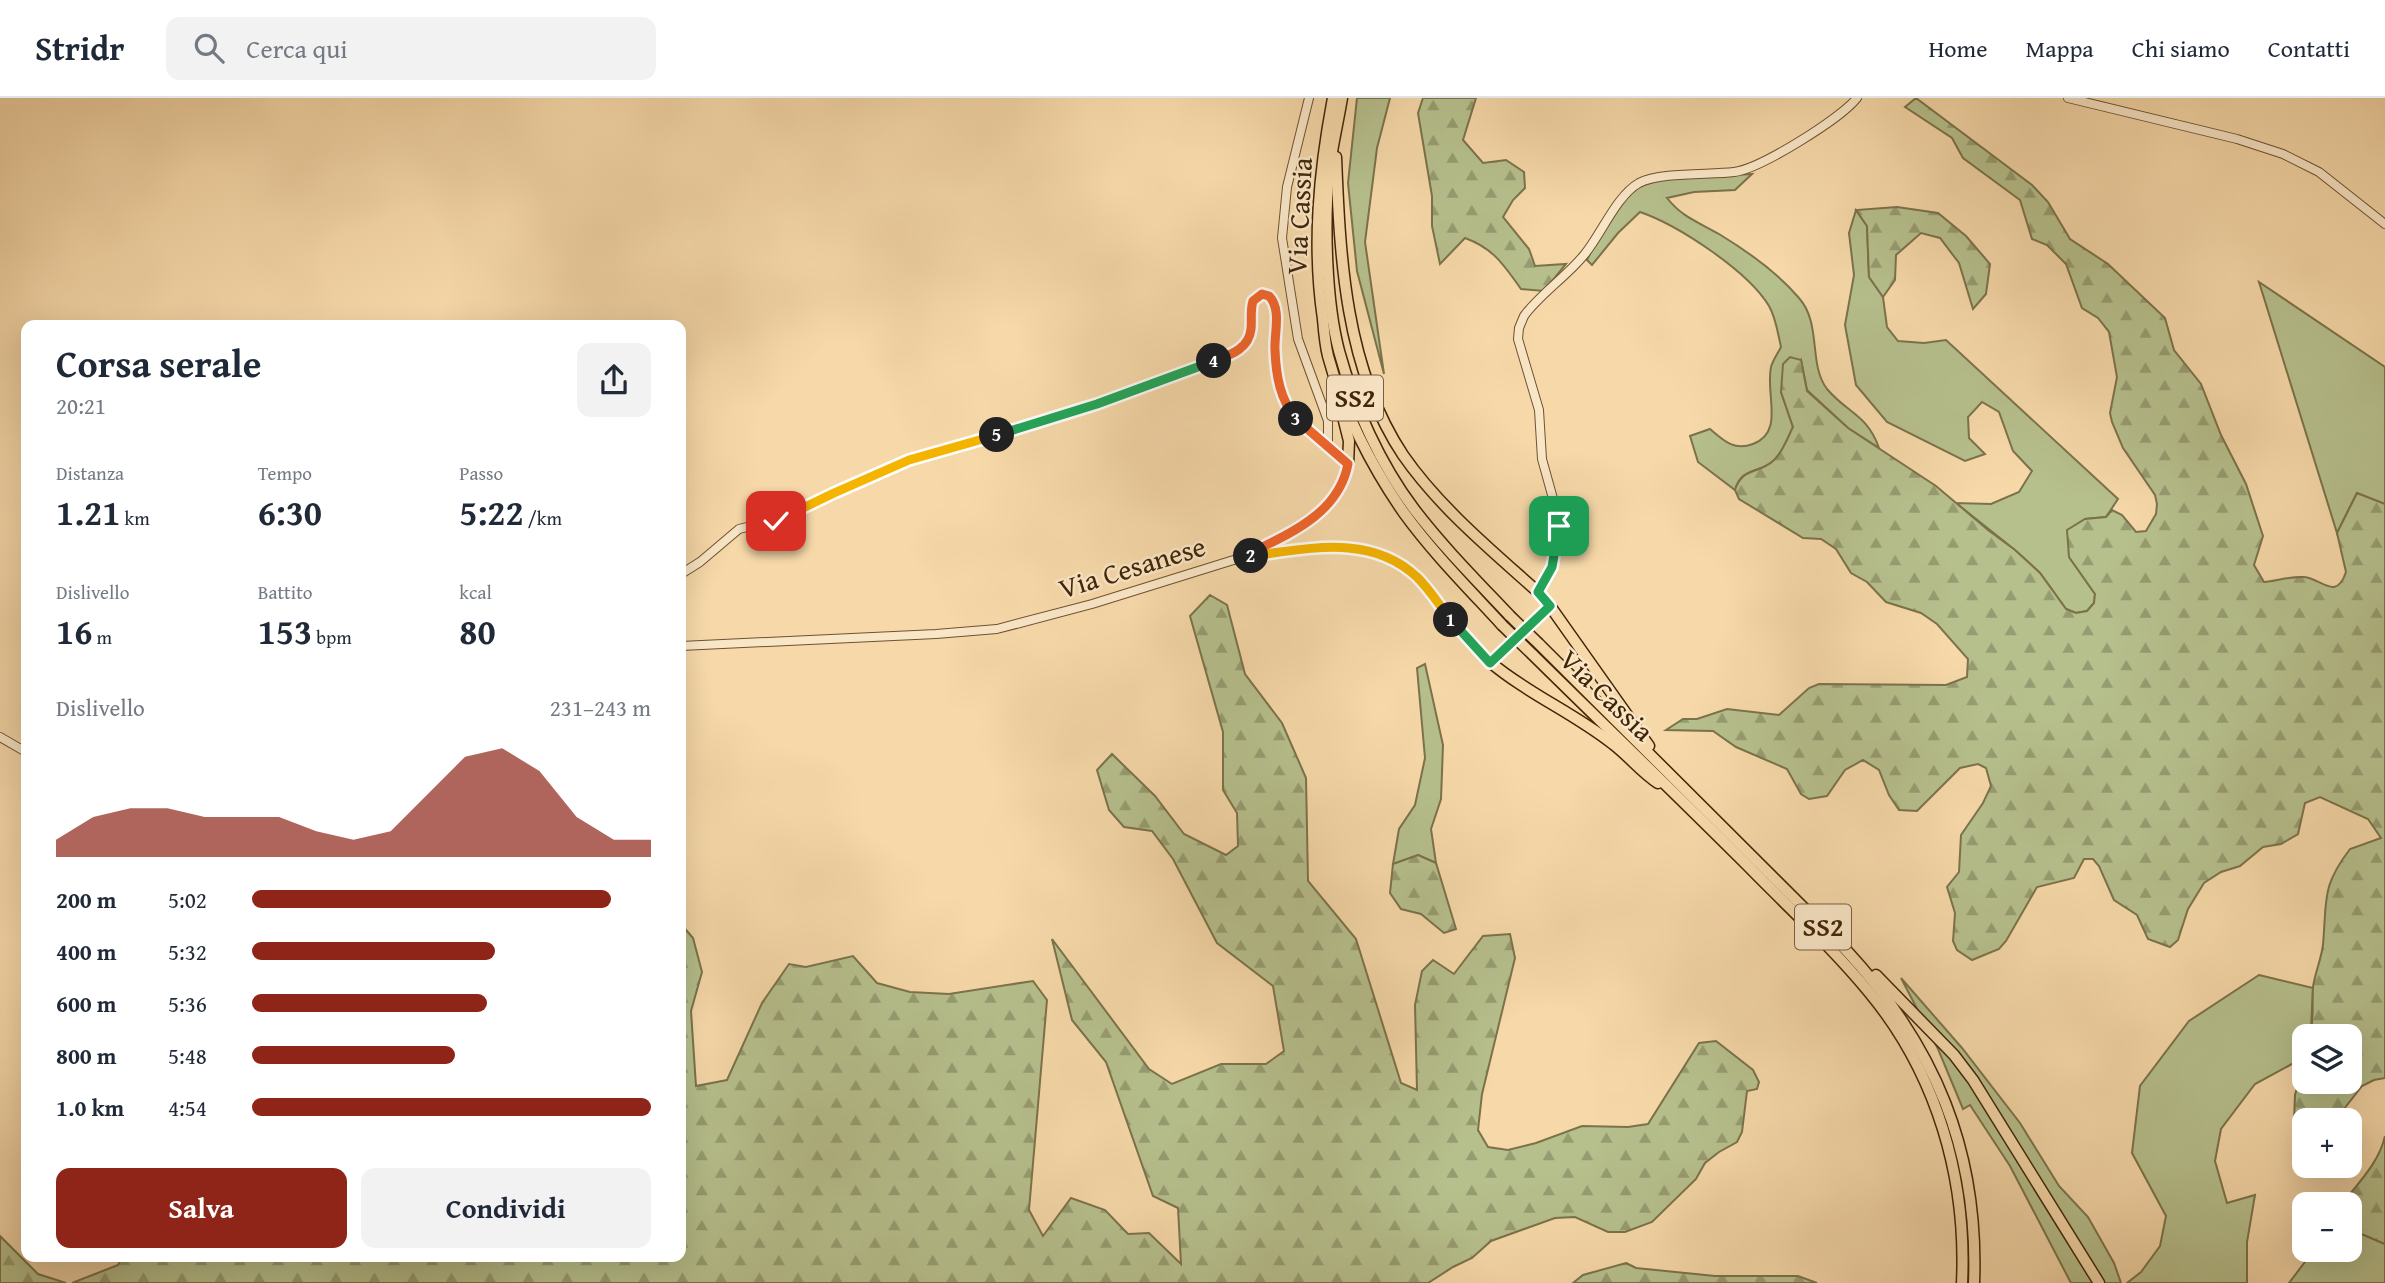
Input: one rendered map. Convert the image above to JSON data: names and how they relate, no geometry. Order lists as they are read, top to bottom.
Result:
{
  "streets": {
    "highway": ["Via Cassia", "SS2"],
    "street": ["Via Cesanese"]
  },
  "page": {
    "header": "Stridr",
    "search": "Cerca qui",
    "nav": [
      "Home",
      "Mappa",
      "Chi siamo",
      "Contatti"
    ],
    "heading": ["Corsa serale", "20:21"],
    "pins": [
      "4",
      "3",
      "5",
      "2",
      "1"
    ],
    "stats": [
      ["Distanza", "1.21 km"],
      ["Tempo", "6:30"],
      ["Passo", "5:22 /km"],
      ["Dislivello", "16 m"],
      ["Battito", "153 bpm"],
      ["kcal", "80"]
    ],
    "chart": ["Dislivello", "231–243 m"],
    "list": [
      {
        "name": "200 m",
        "note": "5:02"
      },
      {
        "name": "400 m",
        "note": "5:32"
      },
      {
        "name": "600 m",
        "note": "5:36"
      },
      {
        "name": "800 m",
        "note": "5:48"
      },
      {
        "name": "1.0 km",
        "note": "4:54"
      }
    ],
    "map_buttons": ["+", "−"],
    "buttons": ["Salva", "Condividi"]
  }
}
